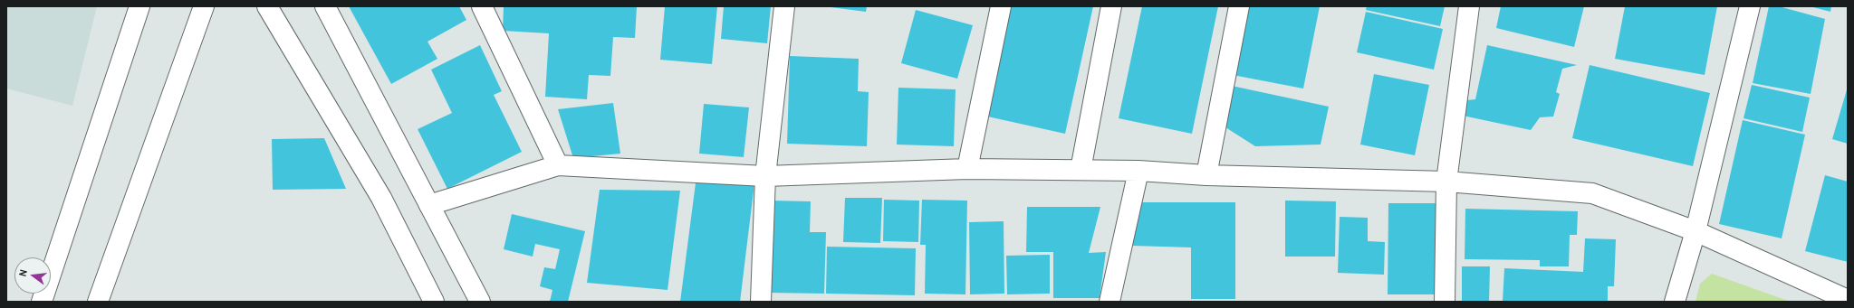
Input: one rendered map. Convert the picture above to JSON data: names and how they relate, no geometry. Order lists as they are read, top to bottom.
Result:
{
  "north": "left"
}
